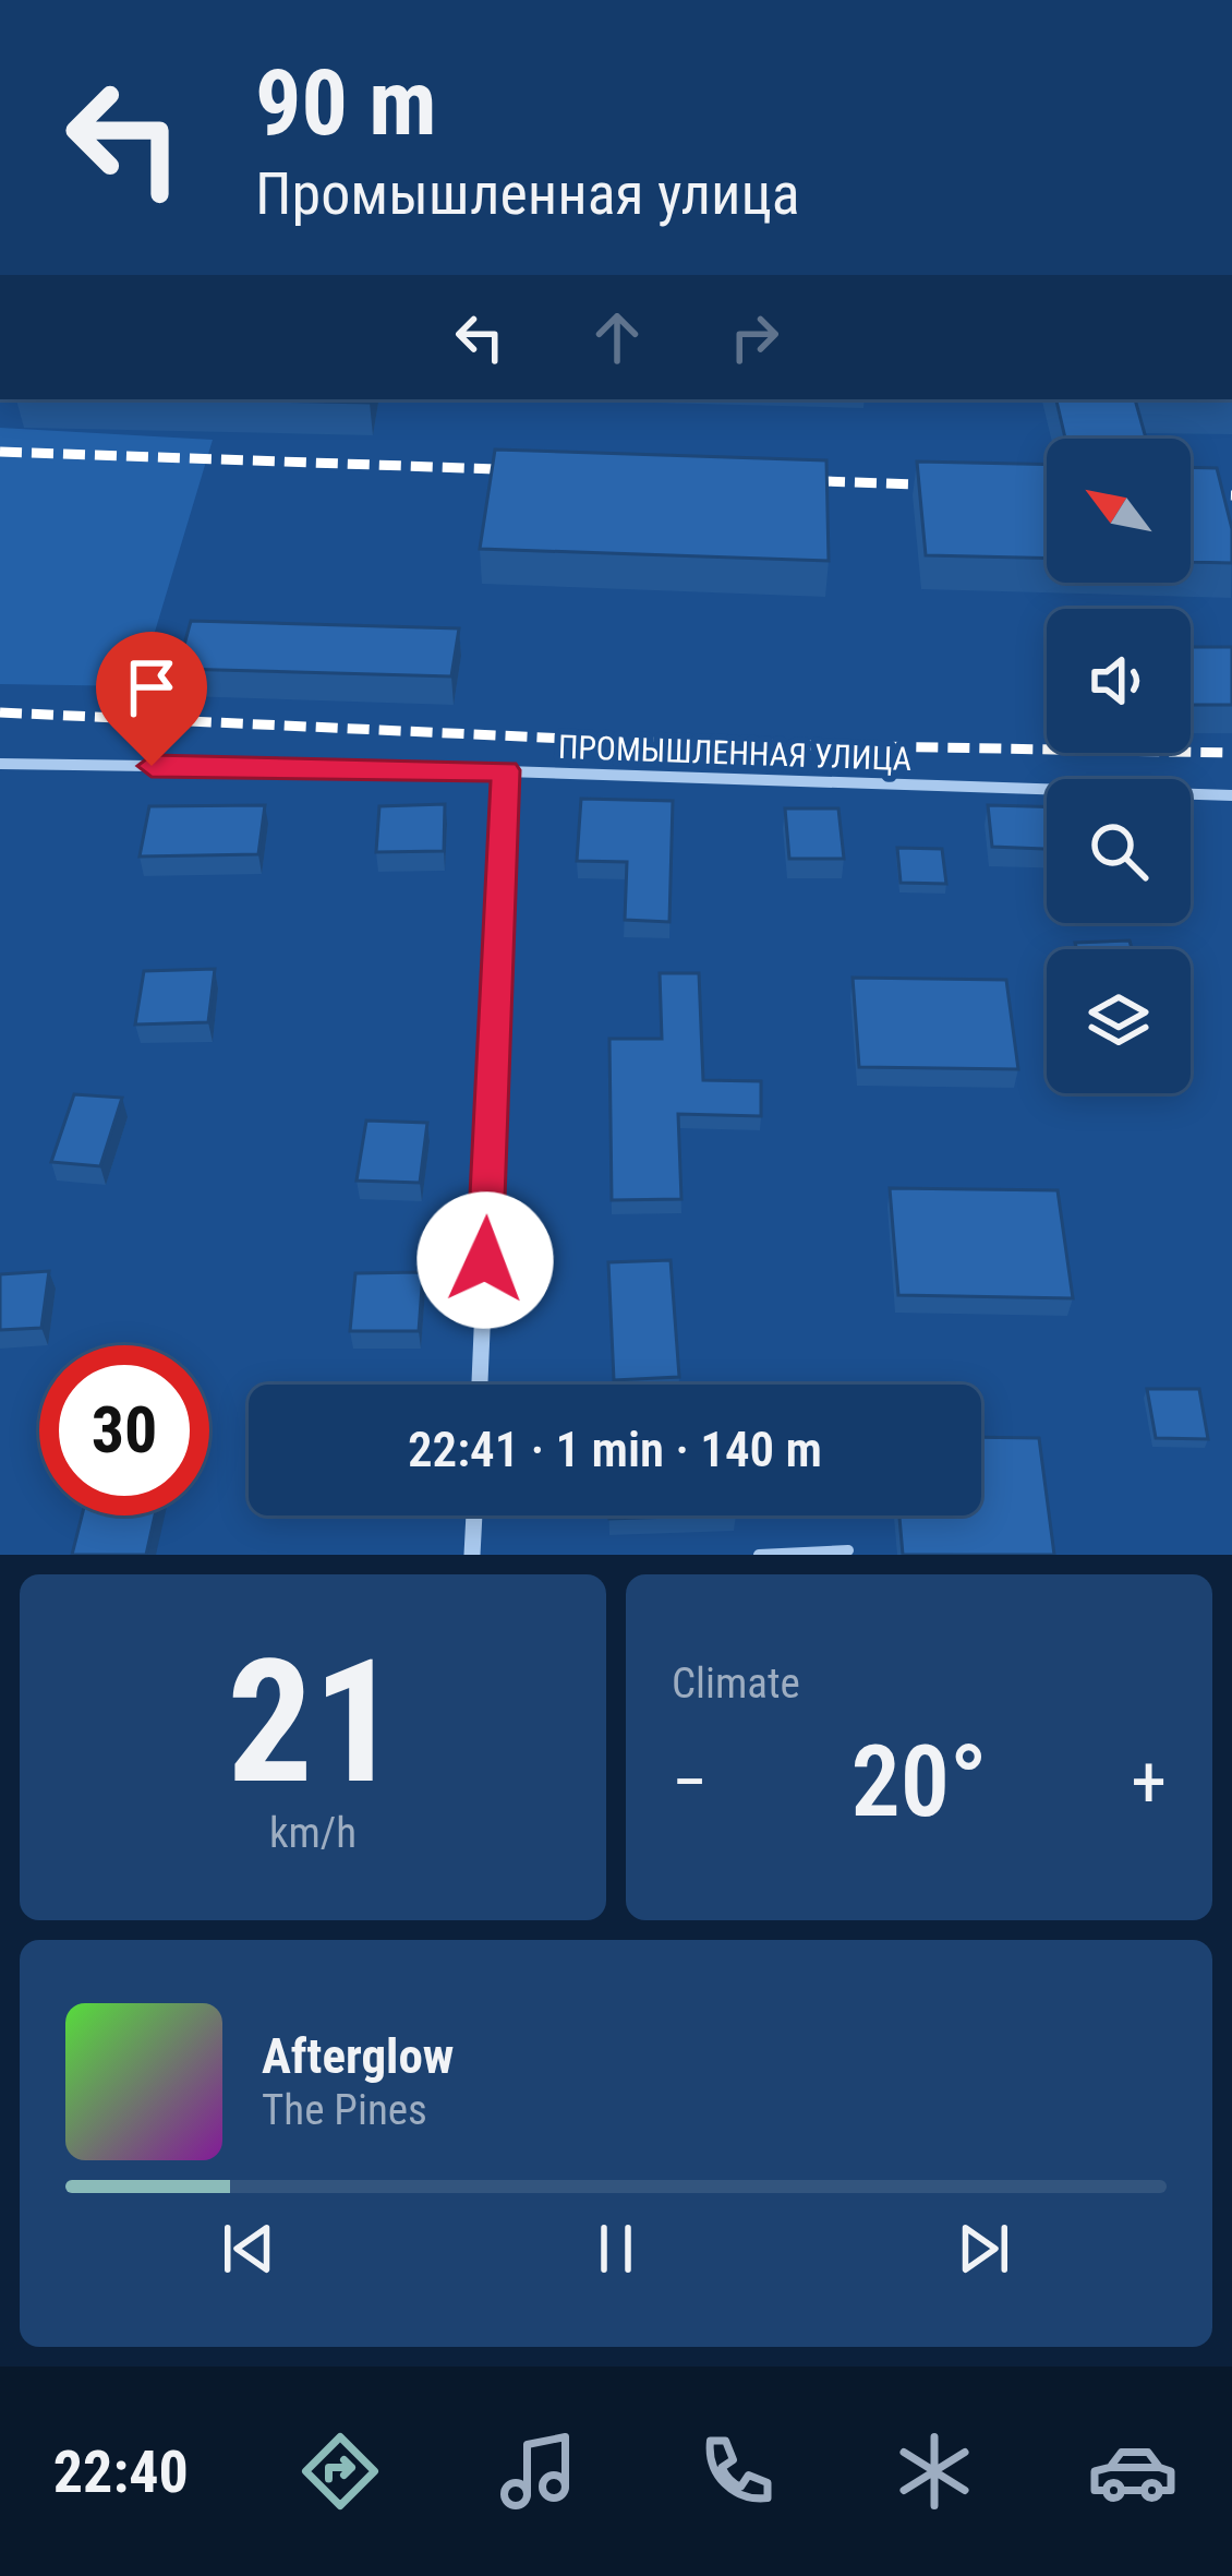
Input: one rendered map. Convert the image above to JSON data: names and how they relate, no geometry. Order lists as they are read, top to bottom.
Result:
{
  "streets": {
    "street": ["ПРОМЫШЛЕННАЯ УЛИЦА"]
  },
  "north": "top left",
  "page": {
    "turn": ["90 m", "Промышленная улица"],
    "limit": "30",
    "trip": "22:41 · 1 min · 140 m",
    "tile": [
      ["21", "km/h"],
      "Climate"
    ],
    "heat": ["−", "20°", "+"],
    "song": ["Afterglow", "The Pines"],
    "tabs": "22:40"
  }
}
